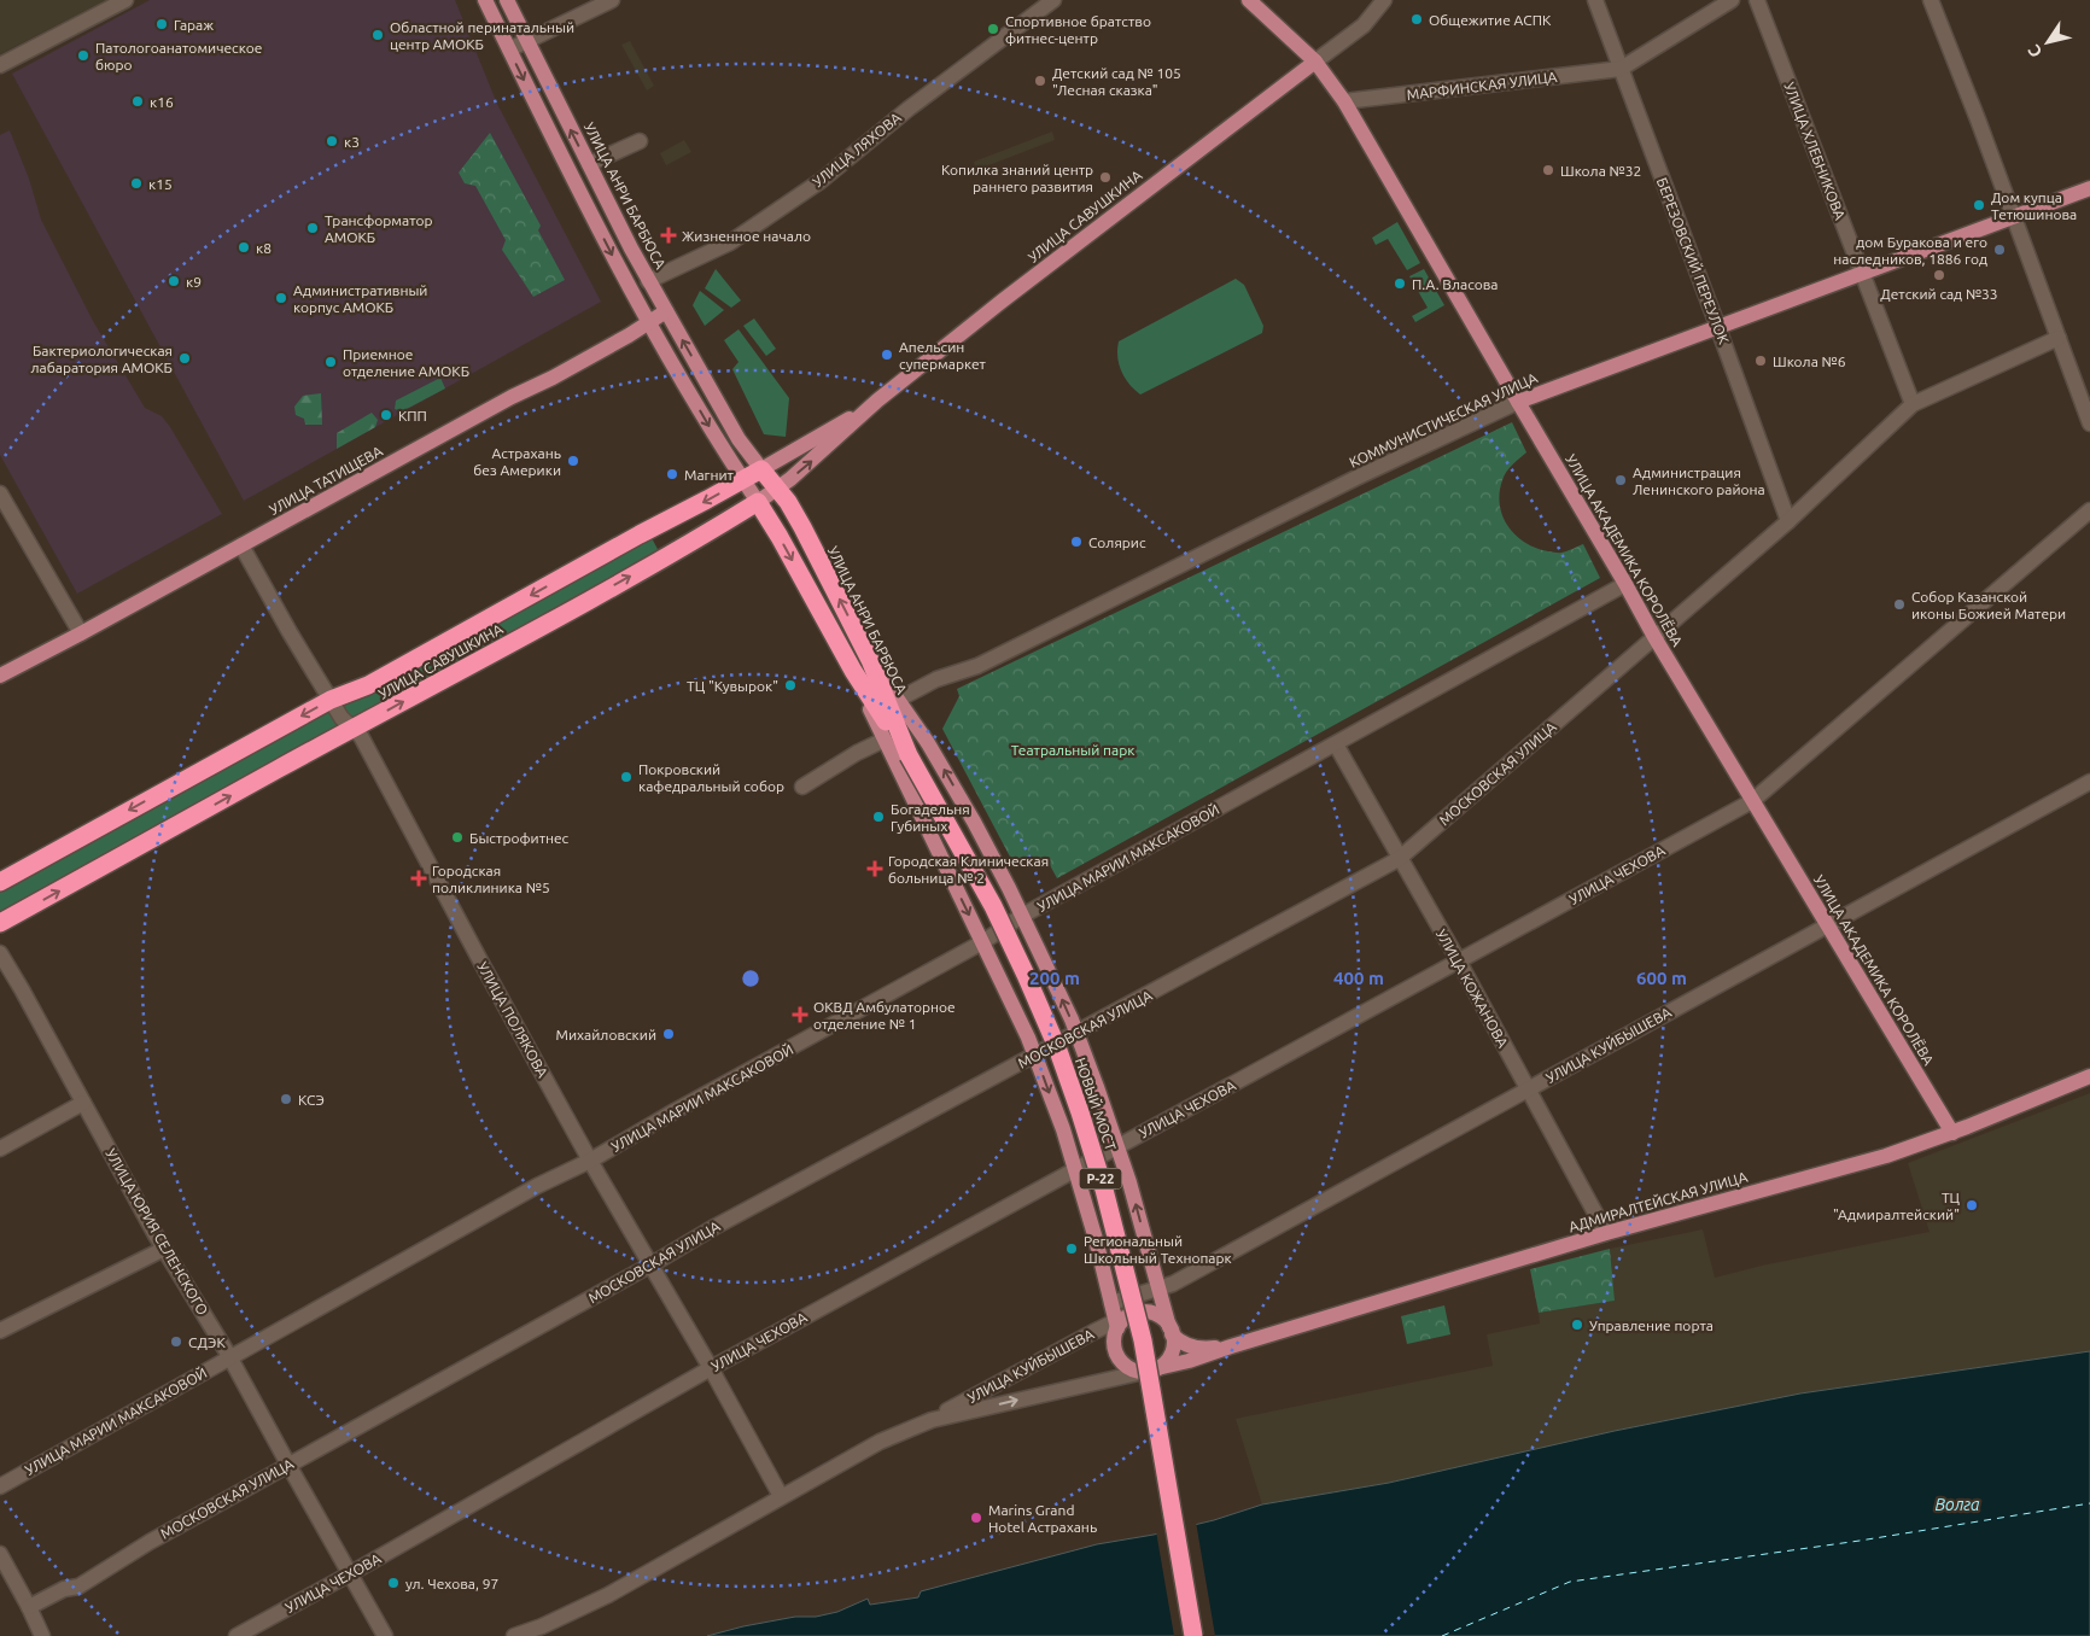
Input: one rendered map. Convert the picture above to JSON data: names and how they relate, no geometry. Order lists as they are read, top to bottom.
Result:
{
  "streets": {
    "highway": [
      "УЛИЦА АНРИ БАРБЮСА",
      "УЛИЦА САВУШКИНА",
      "НОВЫЙ МОСТ",
      "Р-22"
    ],
    "main road": [
      "КОММУНИСТИЧЕСКАЯ УЛИЦА",
      "УЛИЦА ТАТИЩЕВА",
      "УЛИЦА АКАДЕМИКА КОРОЛЁВА",
      "АДМИРАЛТЕЙСКАЯ УЛИЦА"
    ],
    "street": [
      "МАРФИНСКАЯ УЛИЦА",
      "УЛИЦА ЛЯХОВА",
      "УЛИЦА ХЛЕБНИКОВА",
      "БЕРЕЗОВСКИЙ ПЕРЕУЛОК",
      "МОСКОВСКАЯ УЛИЦА",
      "УЛИЦА МАРИИ МАКСАКОВОЙ",
      "УЛИЦА ЧЕХОВА",
      "УЛИЦА КОЖАНОВА",
      "УЛИЦА ПОЛЯКОВА",
      "УЛИЦА КУЙБЫШЕВА",
      "УЛИЦА ЮРИЯ СЕЛЕНСКОГО"
    ]
  },
  "crossings": [
    ["МАРФИНСКАЯ УЛИЦА", "БЕРЕЗОВСКИЙ ПЕРЕУЛОК"],
    ["МАРФИНСКАЯ УЛИЦА", "УЛИЦА АКАДЕМИКА КОРОЛЁВА"],
    ["УЛИЦА ЛЯХОВА", "УЛИЦА АНРИ БАРБЮСА"],
    ["УЛИЦА ХЛЕБНИКОВА", "КОММУНИСТИЧЕСКАЯ УЛИЦА"],
    ["УЛИЦА ХЛЕБНИКОВА", "МОСКОВСКАЯ УЛИЦА"],
    ["УЛИЦА АНРИ БАРБЮСА", "УЛИЦА САВУШКИНА"],
    ["УЛИЦА АНРИ БАРБЮСА", "УЛИЦА ТАТИЩЕВА"],
    ["УЛИЦА АНРИ БАРБЮСА", "НОВЫЙ МОСТ"],
    ["УЛИЦА САВУШКИНА", "УЛИЦА АКАДЕМИКА КОРОЛЁВА"],
    ["УЛИЦА САВУШКИНА", "УЛИЦА ПОЛЯКОВА"],
    ["БЕРЕЗОВСКИЙ ПЕРЕУЛОК", "КОММУНИСТИЧЕСКАЯ УЛИЦА"],
    ["БЕРЕЗОВСКИЙ ПЕРЕУЛОК", "МОСКОВСКАЯ УЛИЦА"],
    ["КОММУНИСТИЧЕСКАЯ УЛИЦА", "УЛИЦА АКАДЕМИКА КОРОЛЁВА"],
    ["УЛИЦА ТАТИЩЕВА", "УЛИЦА ПОЛЯКОВА"],
    ["УЛИЦА АКАДЕМИКА КОРОЛЁВА", "МОСКОВСКАЯ УЛИЦА"],
    ["УЛИЦА АКАДЕМИКА КОРОЛЁВА", "УЛИЦА МАРИИ МАКСАКОВОЙ"],
    ["УЛИЦА АКАДЕМИКА КОРОЛЁВА", "УЛИЦА ЧЕХОВА"],
    ["УЛИЦА АКАДЕМИКА КОРОЛЁВА", "УЛИЦА КУЙБЫШЕВА"],
    ["УЛИЦА АКАДЕМИКА КОРОЛЁВА", "АДМИРАЛТЕЙСКАЯ УЛИЦА"],
    ["МОСКОВСКАЯ УЛИЦА", "УЛИЦА КОЖАНОВА"],
    ["МОСКОВСКАЯ УЛИЦА", "УЛИЦА ПОЛЯКОВА"],
    ["МОСКОВСКАЯ УЛИЦА", "УЛИЦА ЮРИЯ СЕЛЕНСКОГО"],
    ["УЛИЦА МАРИИ МАКСАКОВОЙ", "УЛИЦА КОЖАНОВА"],
    ["УЛИЦА МАРИИ МАКСАКОВОЙ", "УЛИЦА ПОЛЯКОВА"],
    ["УЛИЦА МАРИИ МАКСАКОВОЙ", "УЛИЦА ЮРИЯ СЕЛЕНСКОГО"],
    ["УЛИЦА ЧЕХОВА", "УЛИЦА КОЖАНОВА"],
    ["УЛИЦА ЧЕХОВА", "УЛИЦА ПОЛЯКОВА"],
    ["УЛИЦА ЧЕХОВА", "УЛИЦА ЮРИЯ СЕЛЕНСКОГО"],
    ["УЛИЦА КОЖАНОВА", "УЛИЦА КУЙБЫШЕВА"],
    ["УЛИЦА КОЖАНОВА", "АДМИРАЛТЕЙСКАЯ УЛИЦА"]
  ],
  "water": ["Волга"],
  "parks": ["Театральный парк"],
  "places": {
    "other": [
      "Общежитие АСПК",
      "Гараж",
      "Спортивное братство фитнес-центр",
      "Областной перинатальный центр АМОКБ",
      "Патологоанатомическое бюро",
      "Детский сад № 105 \"Лесная сказка\"",
      "к16",
      "к3",
      "Школа №32",
      "Копилка знаний центр раннего развития",
      "к15",
      "Дом купца Тетюшинова",
      "Трансформатор АМОКБ",
      "к8",
      "дом Буракова и его наследников, 1886 год",
      "Детский сад №33",
      "к9",
      "П.А. Власова",
      "Административный корпус АМОКБ",
      "Апельсин супермаркет",
      "Бактериологическая лабаратория АМОКБ",
      "Школа №6",
      "Приемное отделение АМОКБ",
      "КПП",
      "Астрахань без Америки",
      "Магнит",
      "Администрация Ленинского района",
      "Солярис",
      "Собор Казанской иконы Божией Матери",
      "ТЦ \"Кувырок\"",
      "Покровский кафедральный собор",
      "Богадельня Губиных",
      "Быстрофитнес",
      "Михайловский",
      "КСЭ",
      "ТЦ \"Адмиралтейский\"",
      "Региональный Школьный Технопарк",
      "Управление порта",
      "СДЭК",
      "Marins Grand Hotel Астрахань",
      "ул. Чехова, 97"
    ],
    "health": [
      "Жизненное начало",
      "Городская Клиническая больница № 2",
      "Городская поликлиника №5",
      "ОКВД Амбулаторное отделение № 1"
    ]
  },
  "north": "bottom left",
  "rings": ["200 m", "400 m", "600 m"]
}
